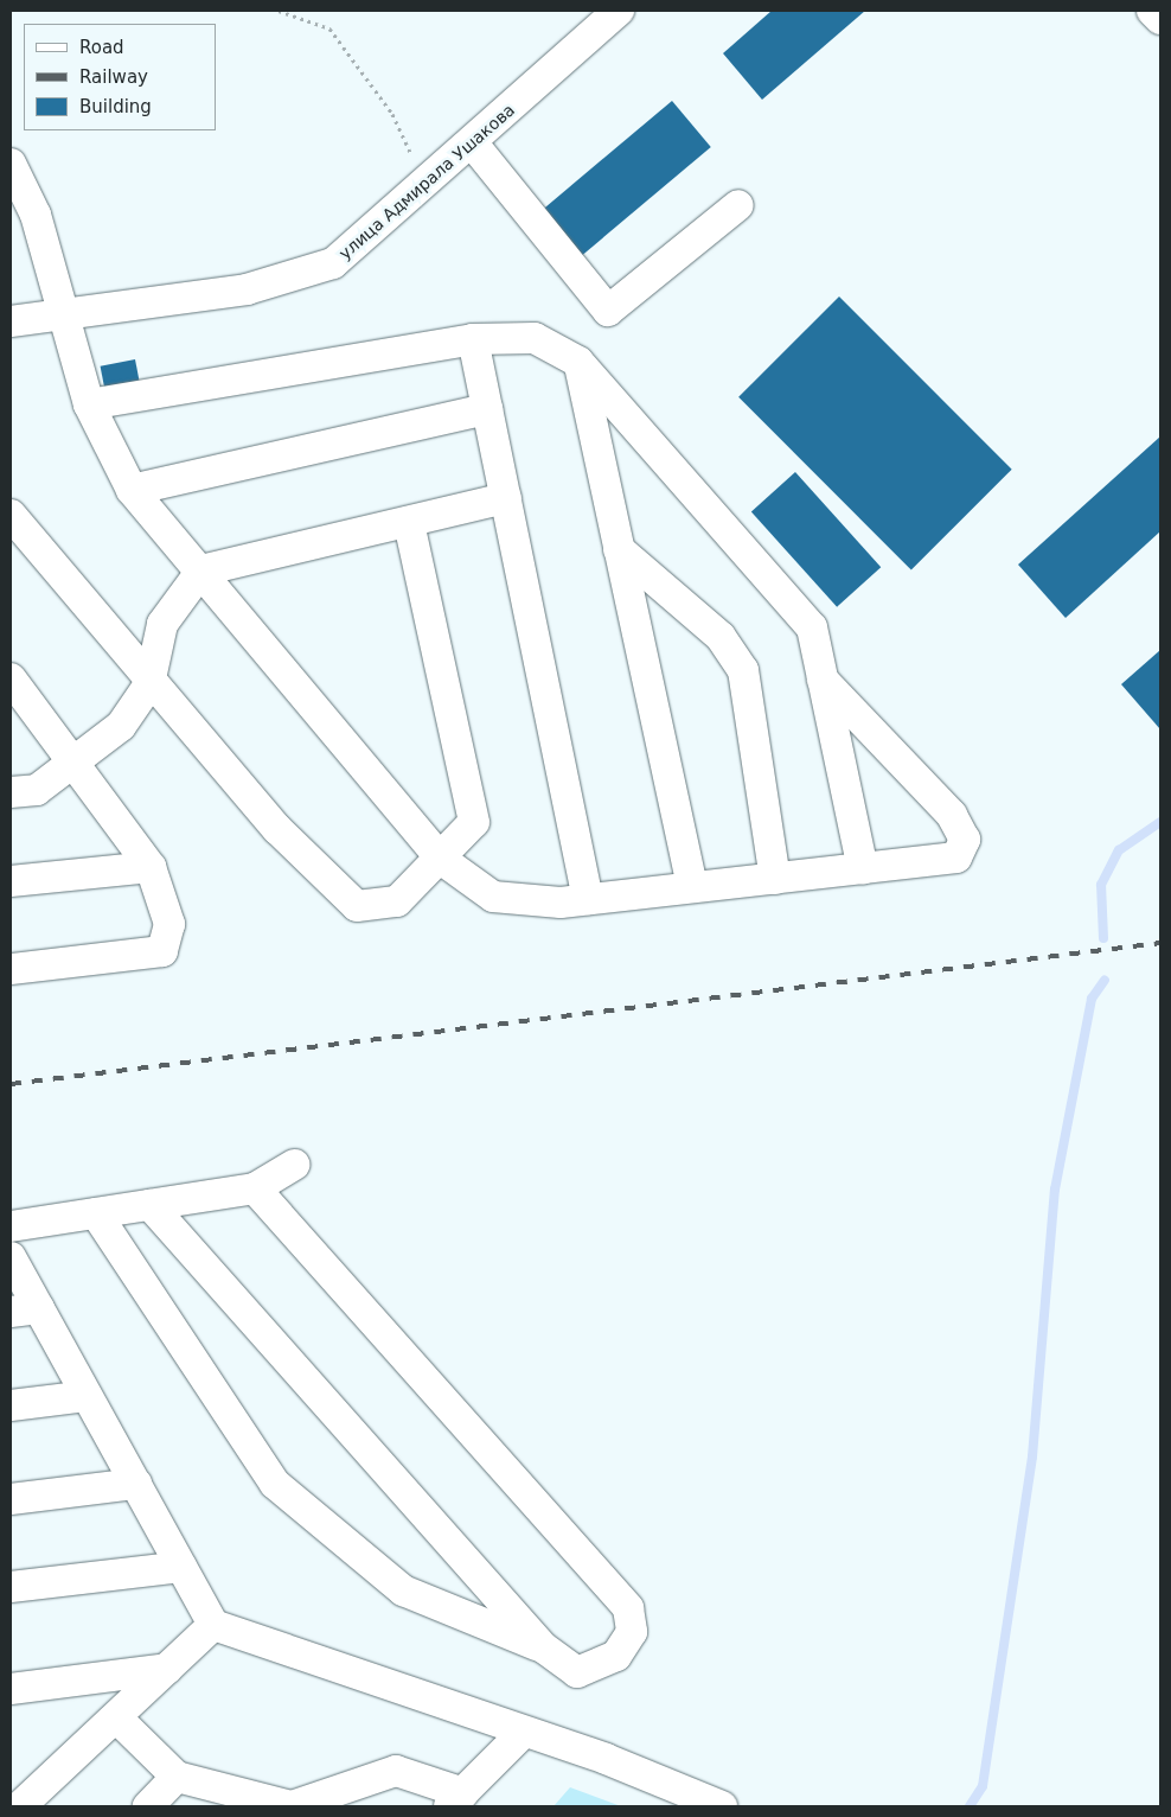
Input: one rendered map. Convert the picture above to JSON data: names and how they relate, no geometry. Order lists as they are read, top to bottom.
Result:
{
  "streets": {
    "street": ["улица Адмирала Ушакова"]
  },
  "legend": ["Road", "Railway", "Building"]
}
